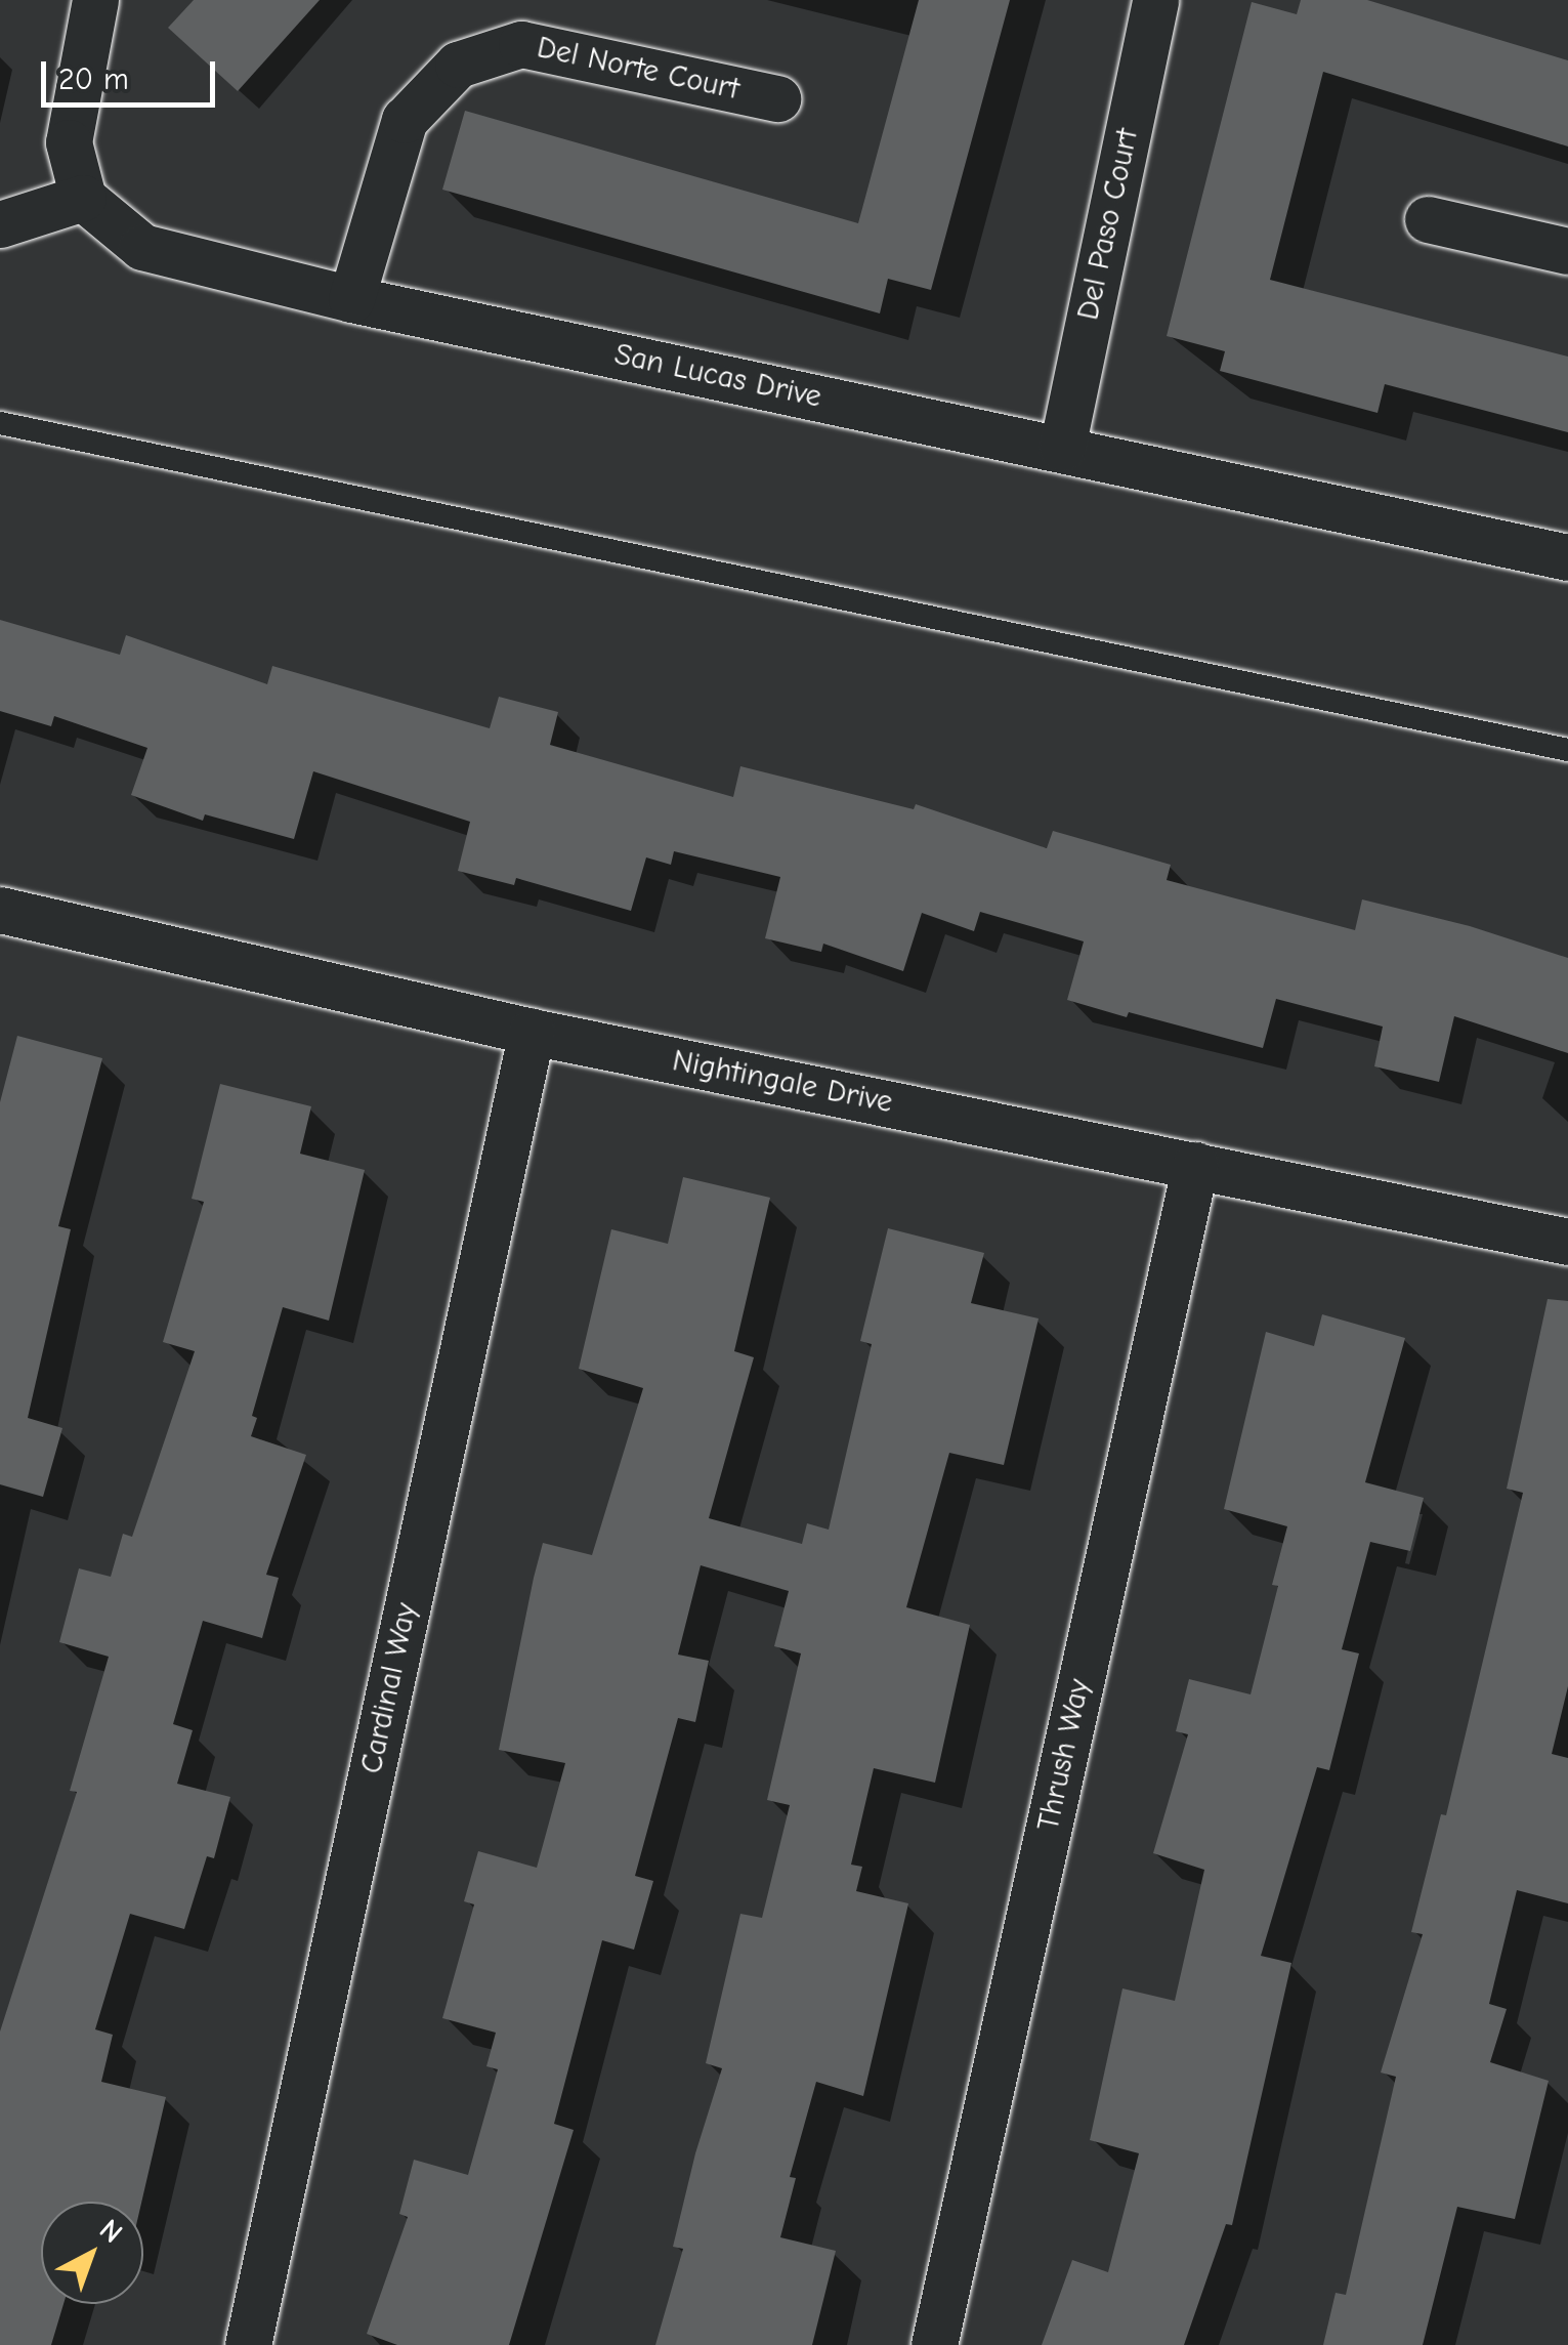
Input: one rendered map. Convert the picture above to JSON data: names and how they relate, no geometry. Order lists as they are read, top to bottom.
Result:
{
  "streets": {
    "street": [
      "Del Norte Court",
      "Del Paso Court",
      "San Lucas Drive",
      "Nightingale Drive",
      "Cardinal Way",
      "Thrush Way"
    ]
  },
  "crossings": [
    ["Del Norte Court", "San Lucas Drive"],
    ["Del Paso Court", "San Lucas Drive"],
    ["Nightingale Drive", "Cardinal Way"],
    ["Nightingale Drive", "Thrush Way"]
  ],
  "scale_bar": "20 m",
  "north": "top right"
}
